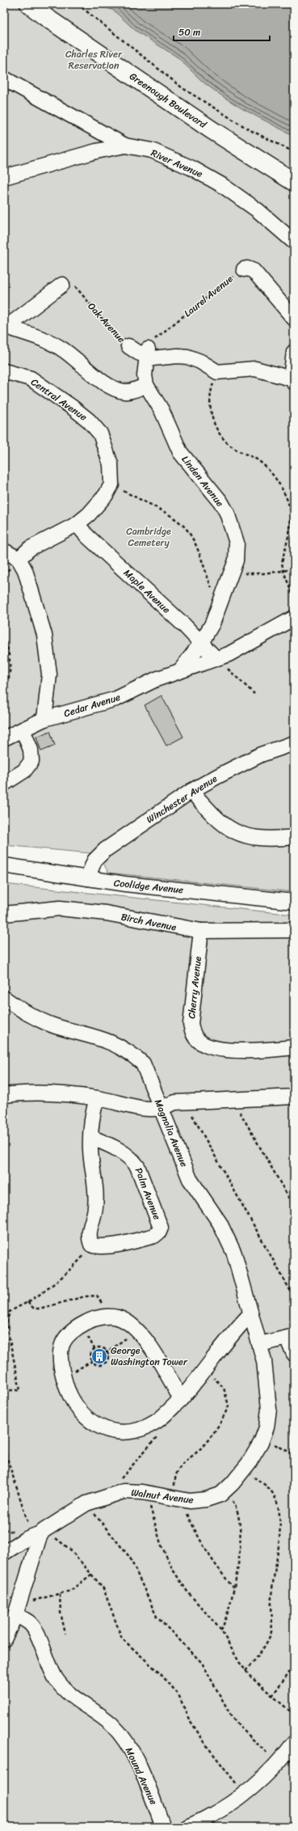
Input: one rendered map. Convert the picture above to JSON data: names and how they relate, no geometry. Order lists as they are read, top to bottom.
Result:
{
  "streets": {
    "main road": ["Greenough Boulevard"],
    "street": [
      "River Avenue",
      "Oak Avenue",
      "Central Avenue",
      "Linden Avenue",
      "Maple Avenue",
      "Cedar Avenue",
      "Winchester Avenue",
      "Coolidge Avenue",
      "Birch Avenue",
      "Cherry Avenue",
      "Magnolia Avenue",
      "Palm Avenue",
      "Walnut Avenue",
      "Mound Avenue"
    ],
    "path": ["Laurel Avenue"]
  },
  "crossings": [
    ["Laurel Avenue", "Oak Avenue"],
    ["Linden Avenue", "Maple Avenue"],
    ["Linden Avenue", "Cedar Avenue"],
    ["Maple Avenue", "Cedar Avenue"],
    ["Winchester Avenue", "Coolidge Avenue"],
    ["Birch Avenue", "Cherry Avenue"],
    ["Magnolia Avenue", "Walnut Avenue"]
  ],
  "parks": ["Charles River Reservation", "Cambridge Cemetery"],
  "places": {
    "building": ["George Washington Tower"]
  },
  "scale_bar": "50 m"
}
